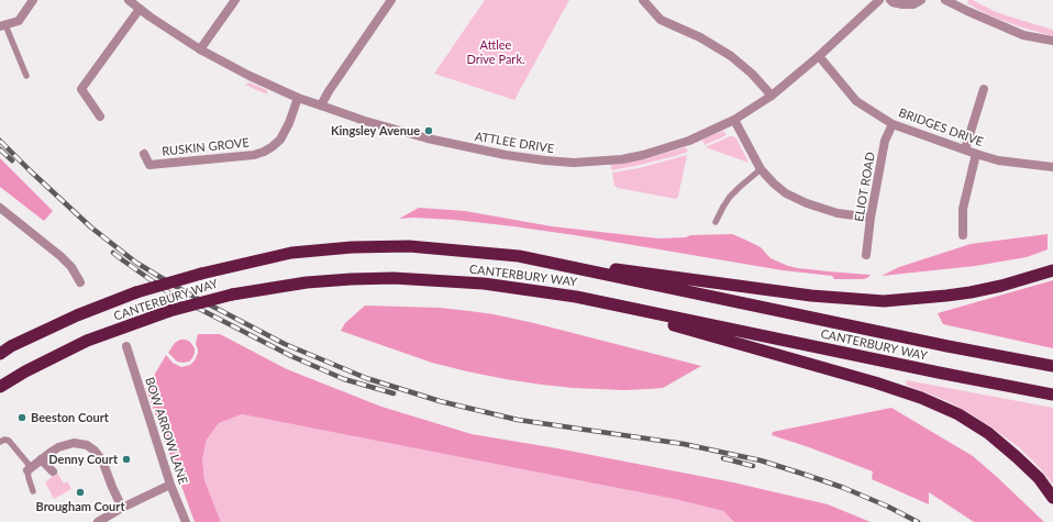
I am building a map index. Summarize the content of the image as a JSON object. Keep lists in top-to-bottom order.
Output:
{
  "streets": {
    "highway": ["CANTERBURY WAY"],
    "street": [
      "BRIDGES DRIVE",
      "ATTLEE DRIVE",
      "RUSKIN GROVE",
      "ELIOT ROAD",
      "BOW ARROW LANE"
    ]
  },
  "crossings": [
    ["BRIDGES DRIVE", "ATTLEE DRIVE"],
    ["BRIDGES DRIVE", "ELIOT ROAD"],
    ["ATTLEE DRIVE", "RUSKIN GROVE"]
  ],
  "parks": ["Attlee Drive Park."],
  "places": [
    "Kingsley Avenue",
    "Beeston Court",
    "Denny Court",
    "Brougham Court"
  ]
}
